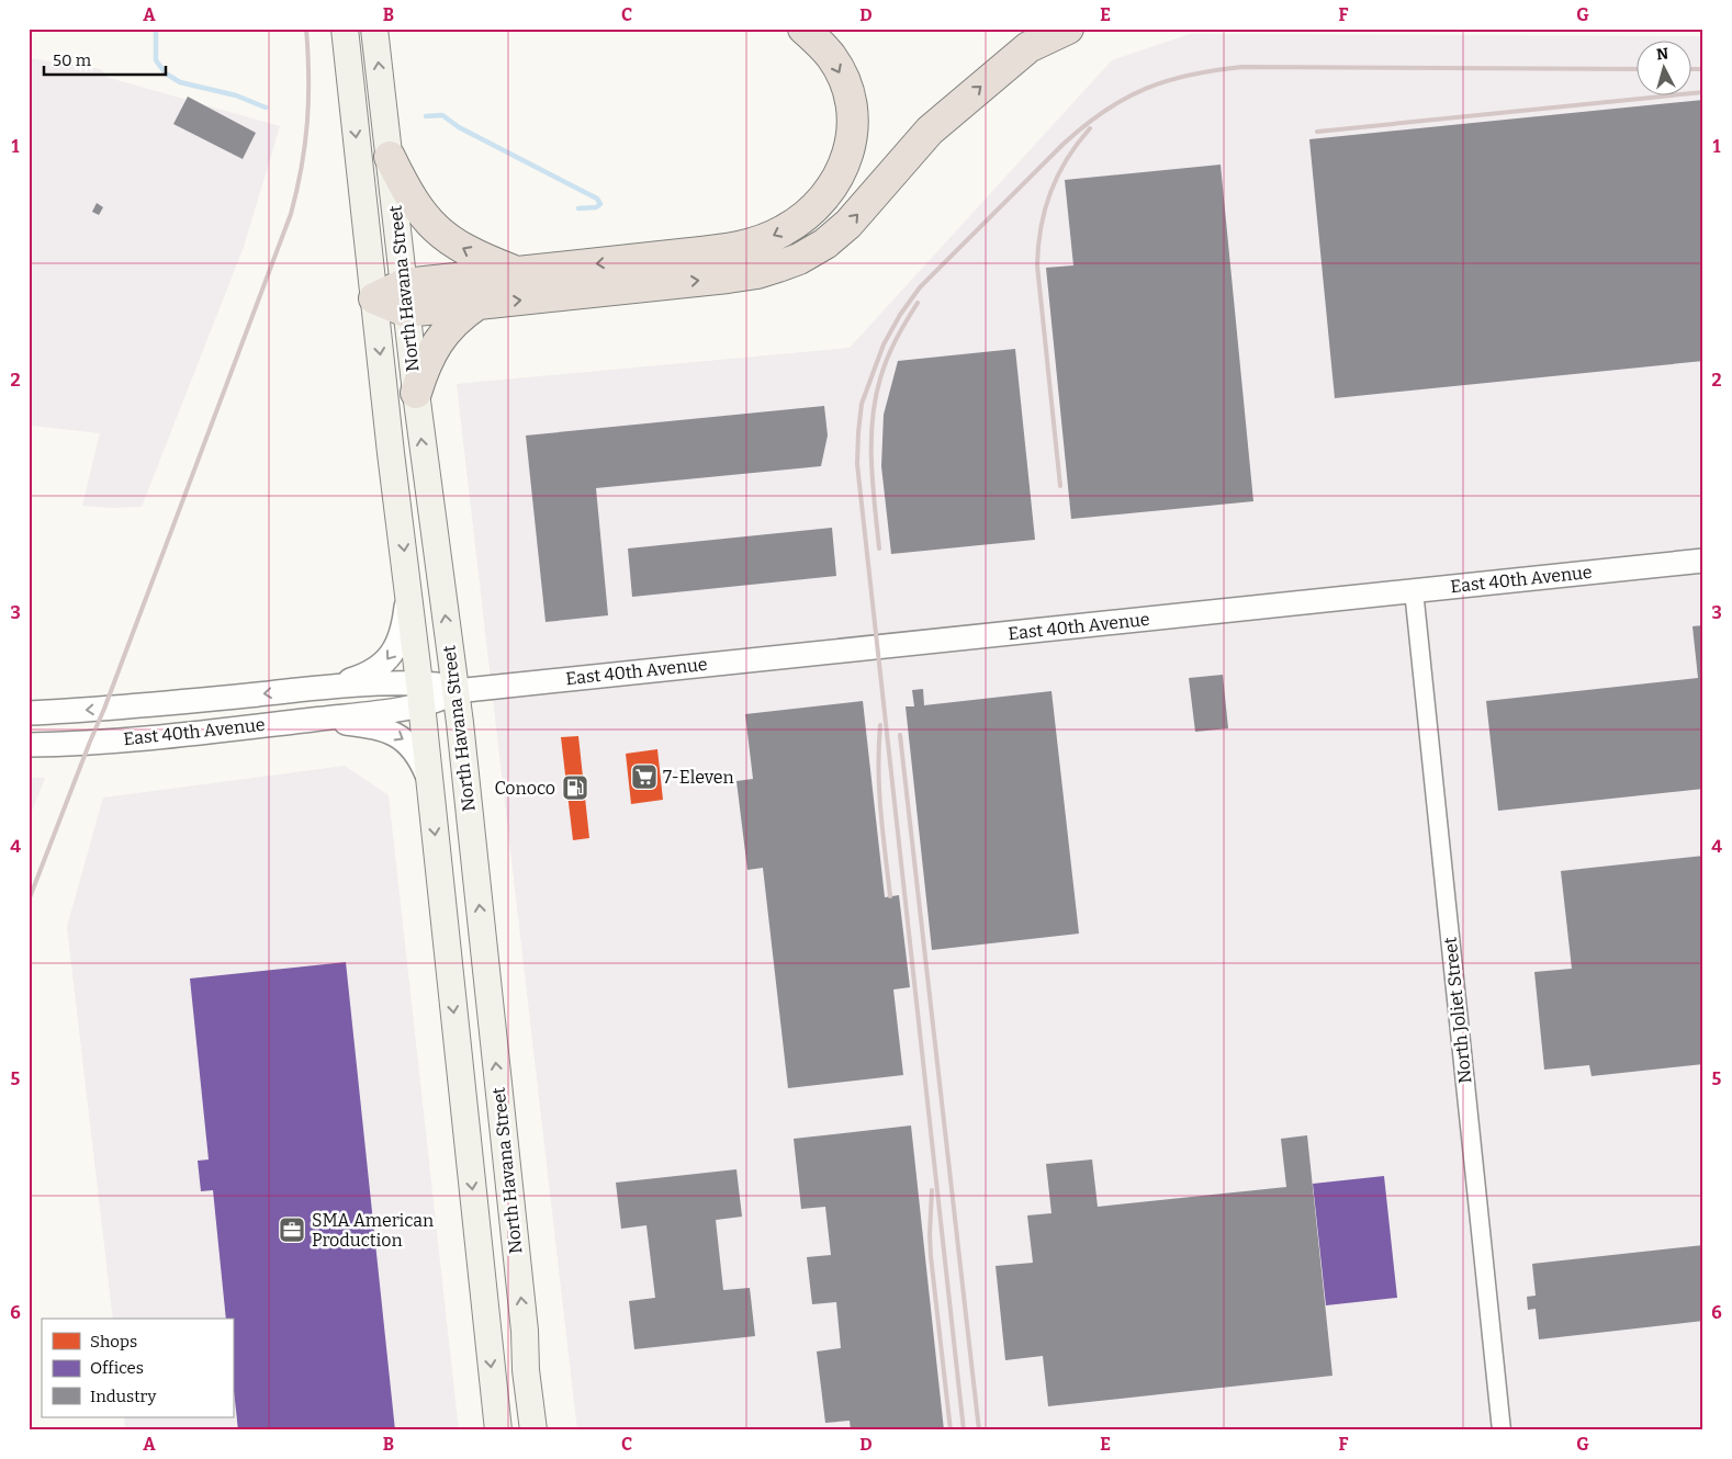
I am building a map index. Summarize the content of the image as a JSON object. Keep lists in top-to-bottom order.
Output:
{
  "streets": {
    "main road": ["North Havana Street"],
    "street": ["East 40th Avenue", "North Joliet Street"]
  },
  "crossings": [
    ["North Havana Street", "East 40th Avenue"],
    ["East 40th Avenue", "North Joliet Street"]
  ],
  "places": {
    "supermarket": ["7-Eleven"],
    "fuel station": ["Conoco"],
    "office": ["SMA American Production"]
  },
  "legend": ["Shops", "Offices", "Industry"],
  "scale_bar": "50 m",
  "north": "top",
  "grid": {
    "columns": [
      "A",
      "B",
      "C",
      "D",
      "E",
      "F",
      "G"
    ],
    "rows": [
      "1",
      "2",
      "3",
      "4",
      "5",
      "6"
    ]
  }
}
